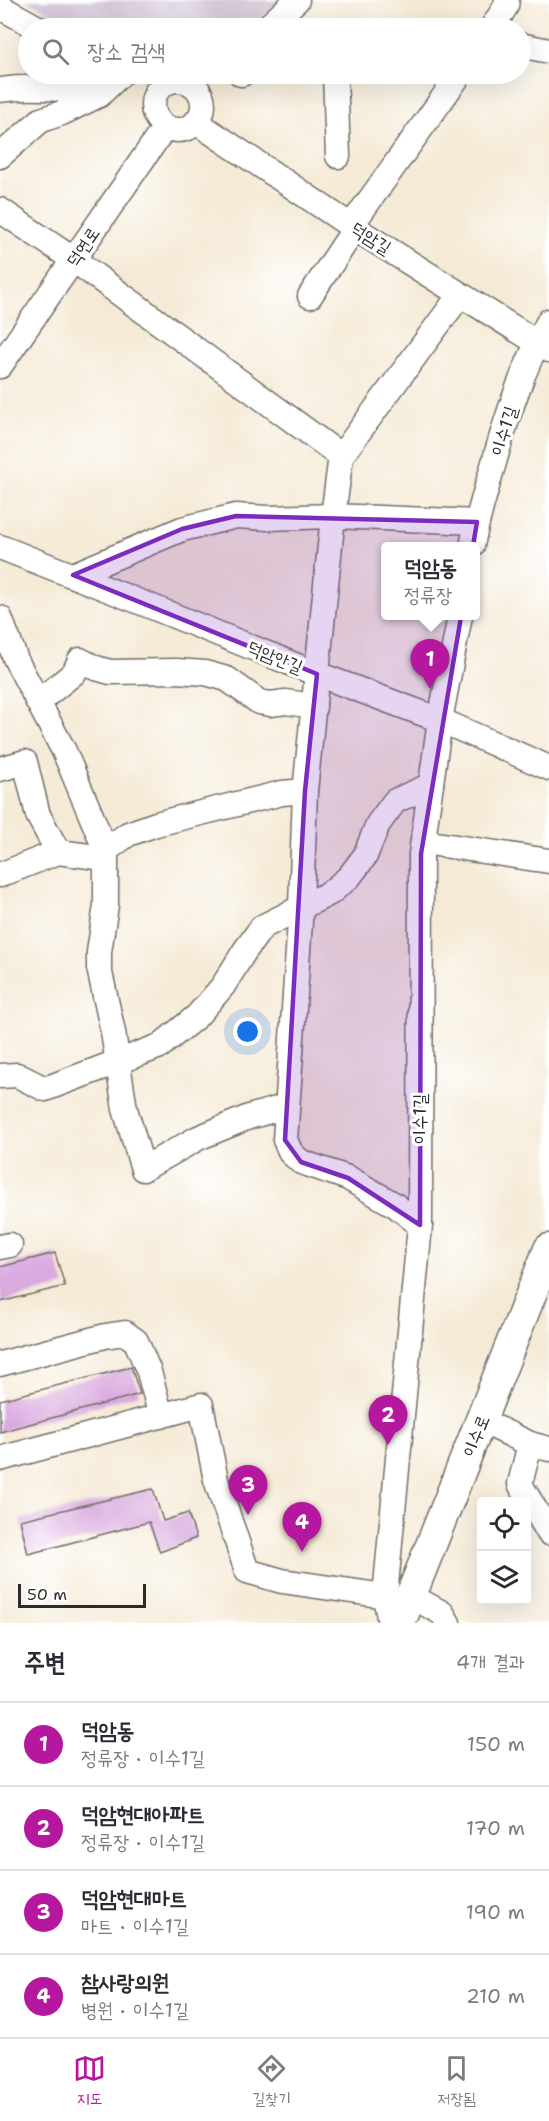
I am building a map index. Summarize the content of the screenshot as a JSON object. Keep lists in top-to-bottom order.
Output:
{
  "streets": {
    "main road": ["이수로"],
    "street": [
      "덕암길",
      "덕연로",
      "이수1길",
      "덕암안길"
    ]
  },
  "crossings": [
    ["덕암길", "이수1길"],
    ["이수1길", "덕암안길"],
    ["이수1길", "이수로"]
  ],
  "scale_bar": "50 m",
  "page": {
    "search": "장소 검색",
    "popup": ["덕암동", "정류장"],
    "pins": [
      "1",
      "2",
      "3",
      "4"
    ],
    "scale": "50 m",
    "heading": ["주변", "4개 결과"],
    "list": [
      {
        "mark": "1",
        "name": "덕암동",
        "note": "정류장 · 이수1길",
        "value": "150 m"
      },
      {
        "mark": "2",
        "name": "덕암현대아파트",
        "note": "정류장 · 이수1길",
        "value": "170 m"
      },
      {
        "mark": "3",
        "name": "덕암현대마트",
        "note": "마트 · 이수1길",
        "value": "190 m"
      },
      {
        "mark": "4",
        "name": "참사랑의원",
        "note": "병원 · 이수1길",
        "value": "210 m"
      }
    ],
    "nav": ["지도", "길찾기", "저장됨"]
  }
}
